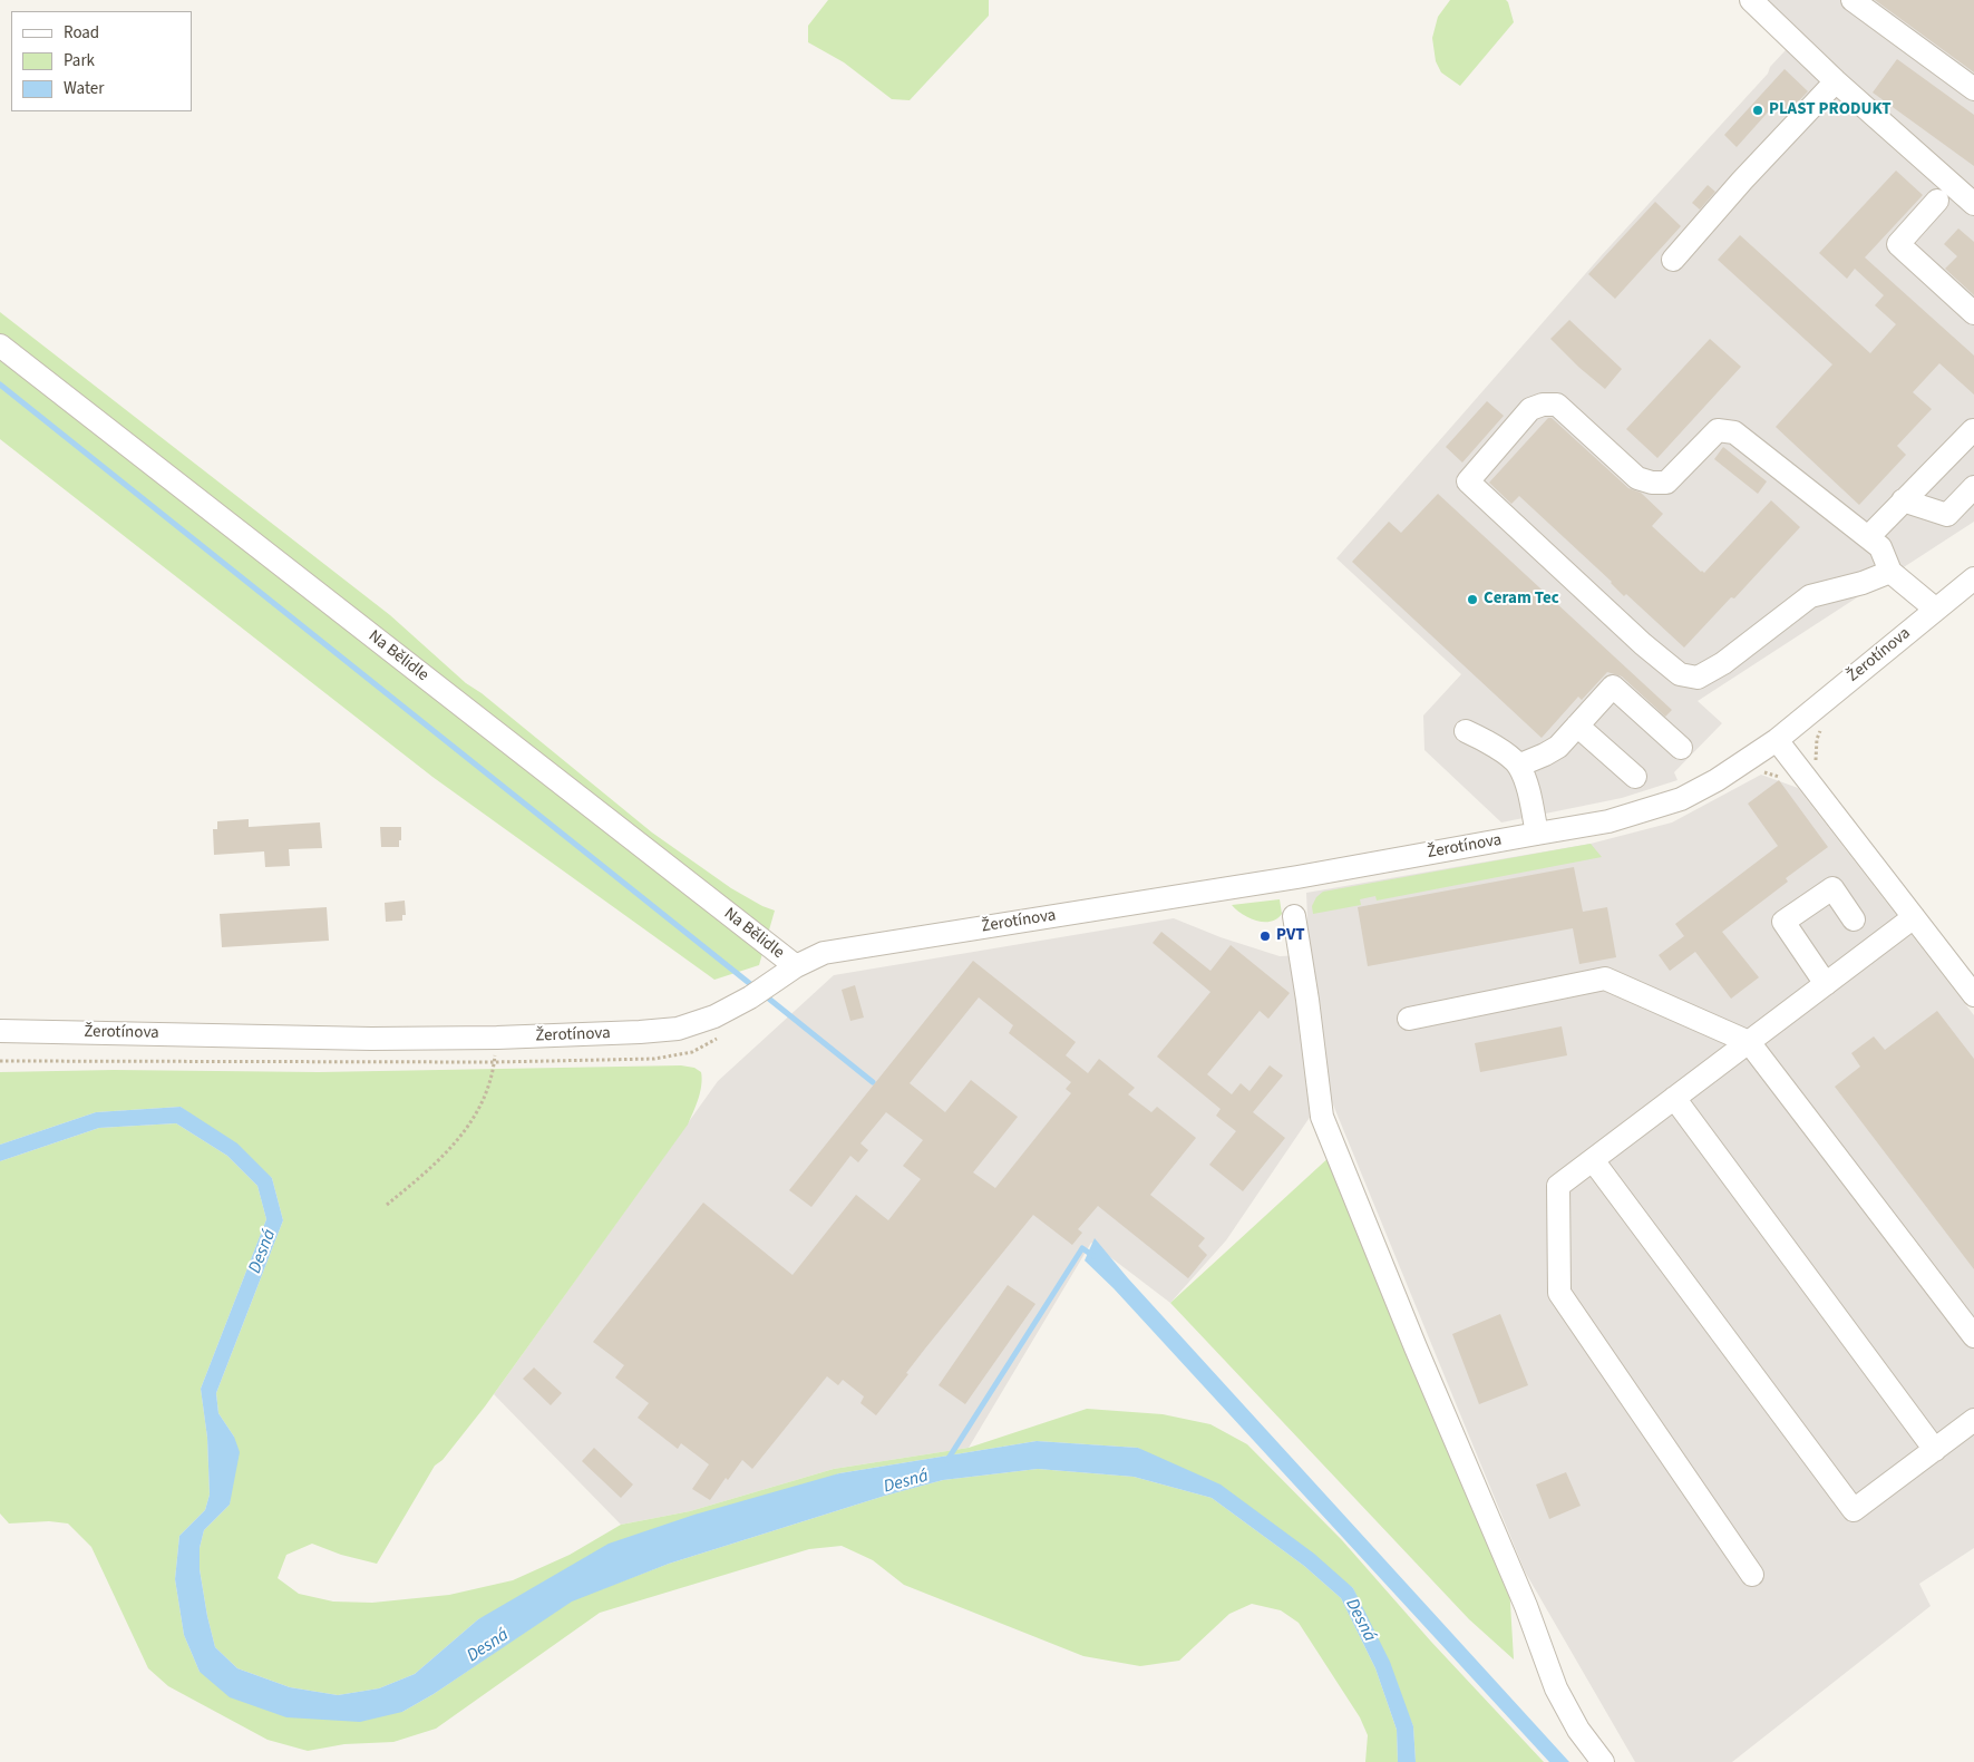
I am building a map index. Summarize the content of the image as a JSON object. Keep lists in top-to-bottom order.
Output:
{
  "streets": {
    "street": ["Žerotínova", "Na Bělidle"]
  },
  "crossings": [
    ["Žerotínova", "Na Bělidle"]
  ],
  "water": ["Desná"],
  "places": ["PLAST PRODUKT", "Ceram Tec", "PVT"],
  "legend": ["Road", "Park", "Water"]
}
